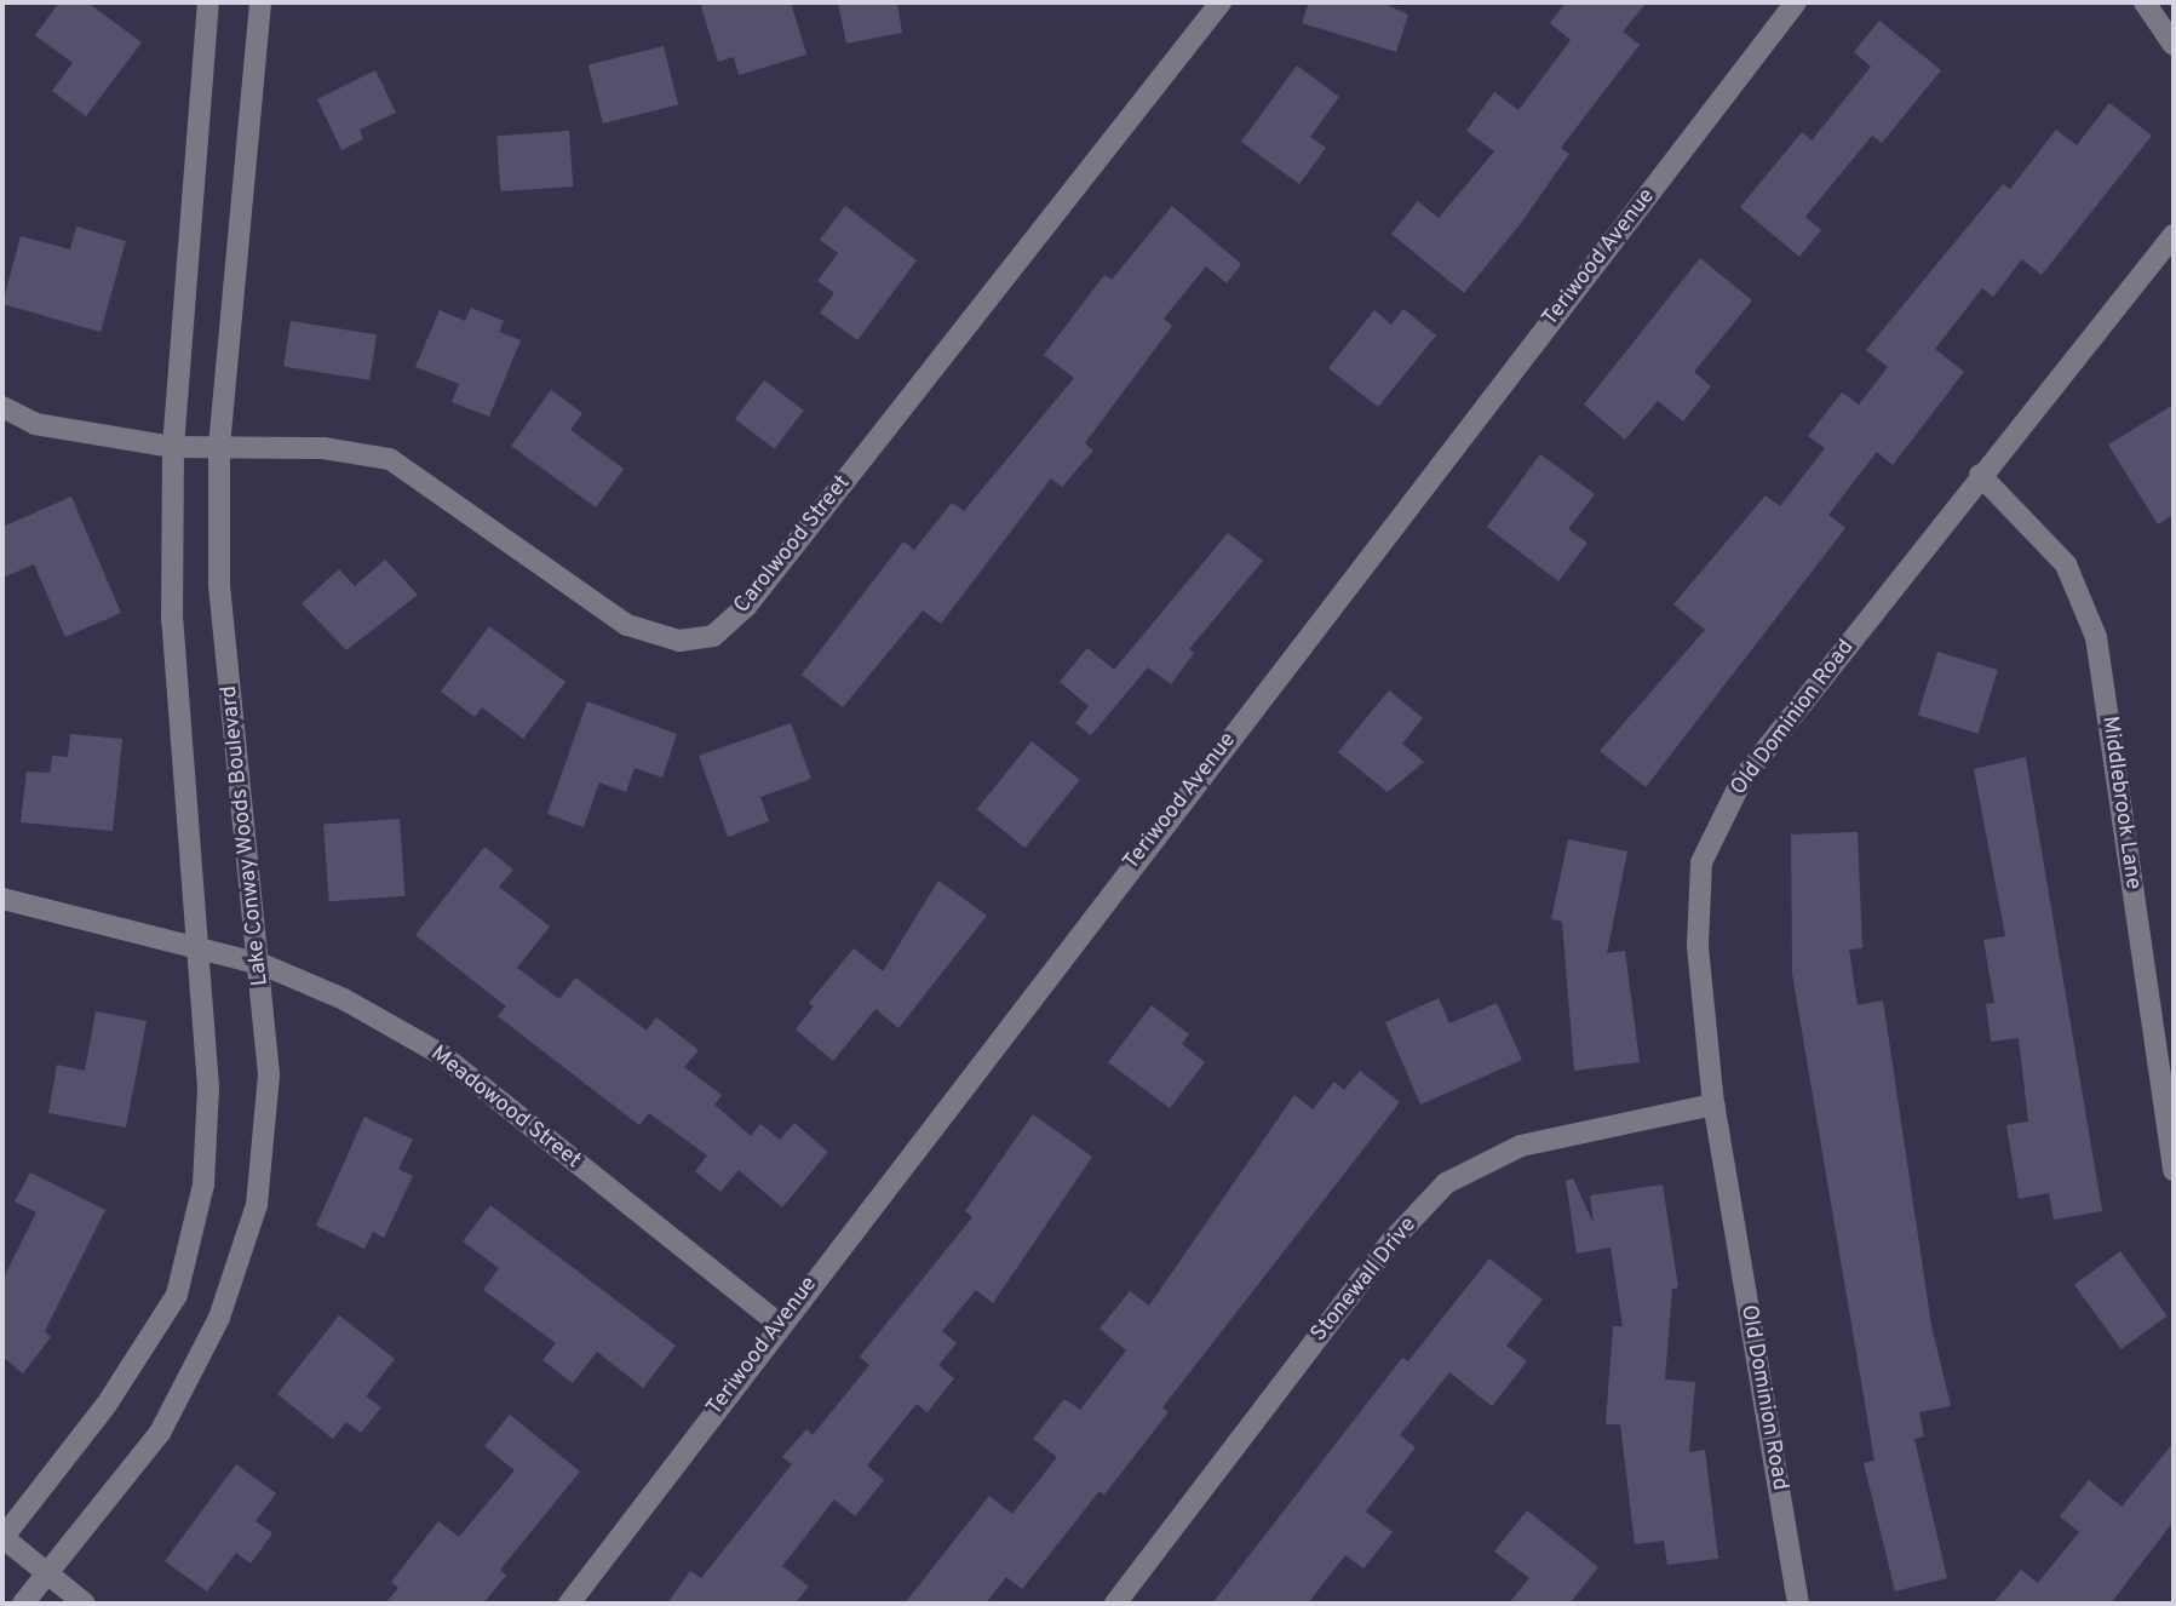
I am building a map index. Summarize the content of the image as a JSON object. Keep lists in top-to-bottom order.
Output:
{
  "streets": {
    "street": [
      "Teriwood Avenue",
      "Carolwood Street",
      "Old Dominion Road",
      "Middlebrook Lane",
      "Lake Conway Woods Boulevard",
      "Meadowood Street",
      "Stonewall Drive"
    ]
  },
  "crossings": [
    ["Teriwood Avenue", "Meadowood Street"],
    ["Carolwood Street", "Lake Conway Woods Boulevard"],
    ["Old Dominion Road", "Middlebrook Lane"],
    ["Old Dominion Road", "Stonewall Drive"],
    ["Lake Conway Woods Boulevard", "Meadowood Street"]
  ]
}
